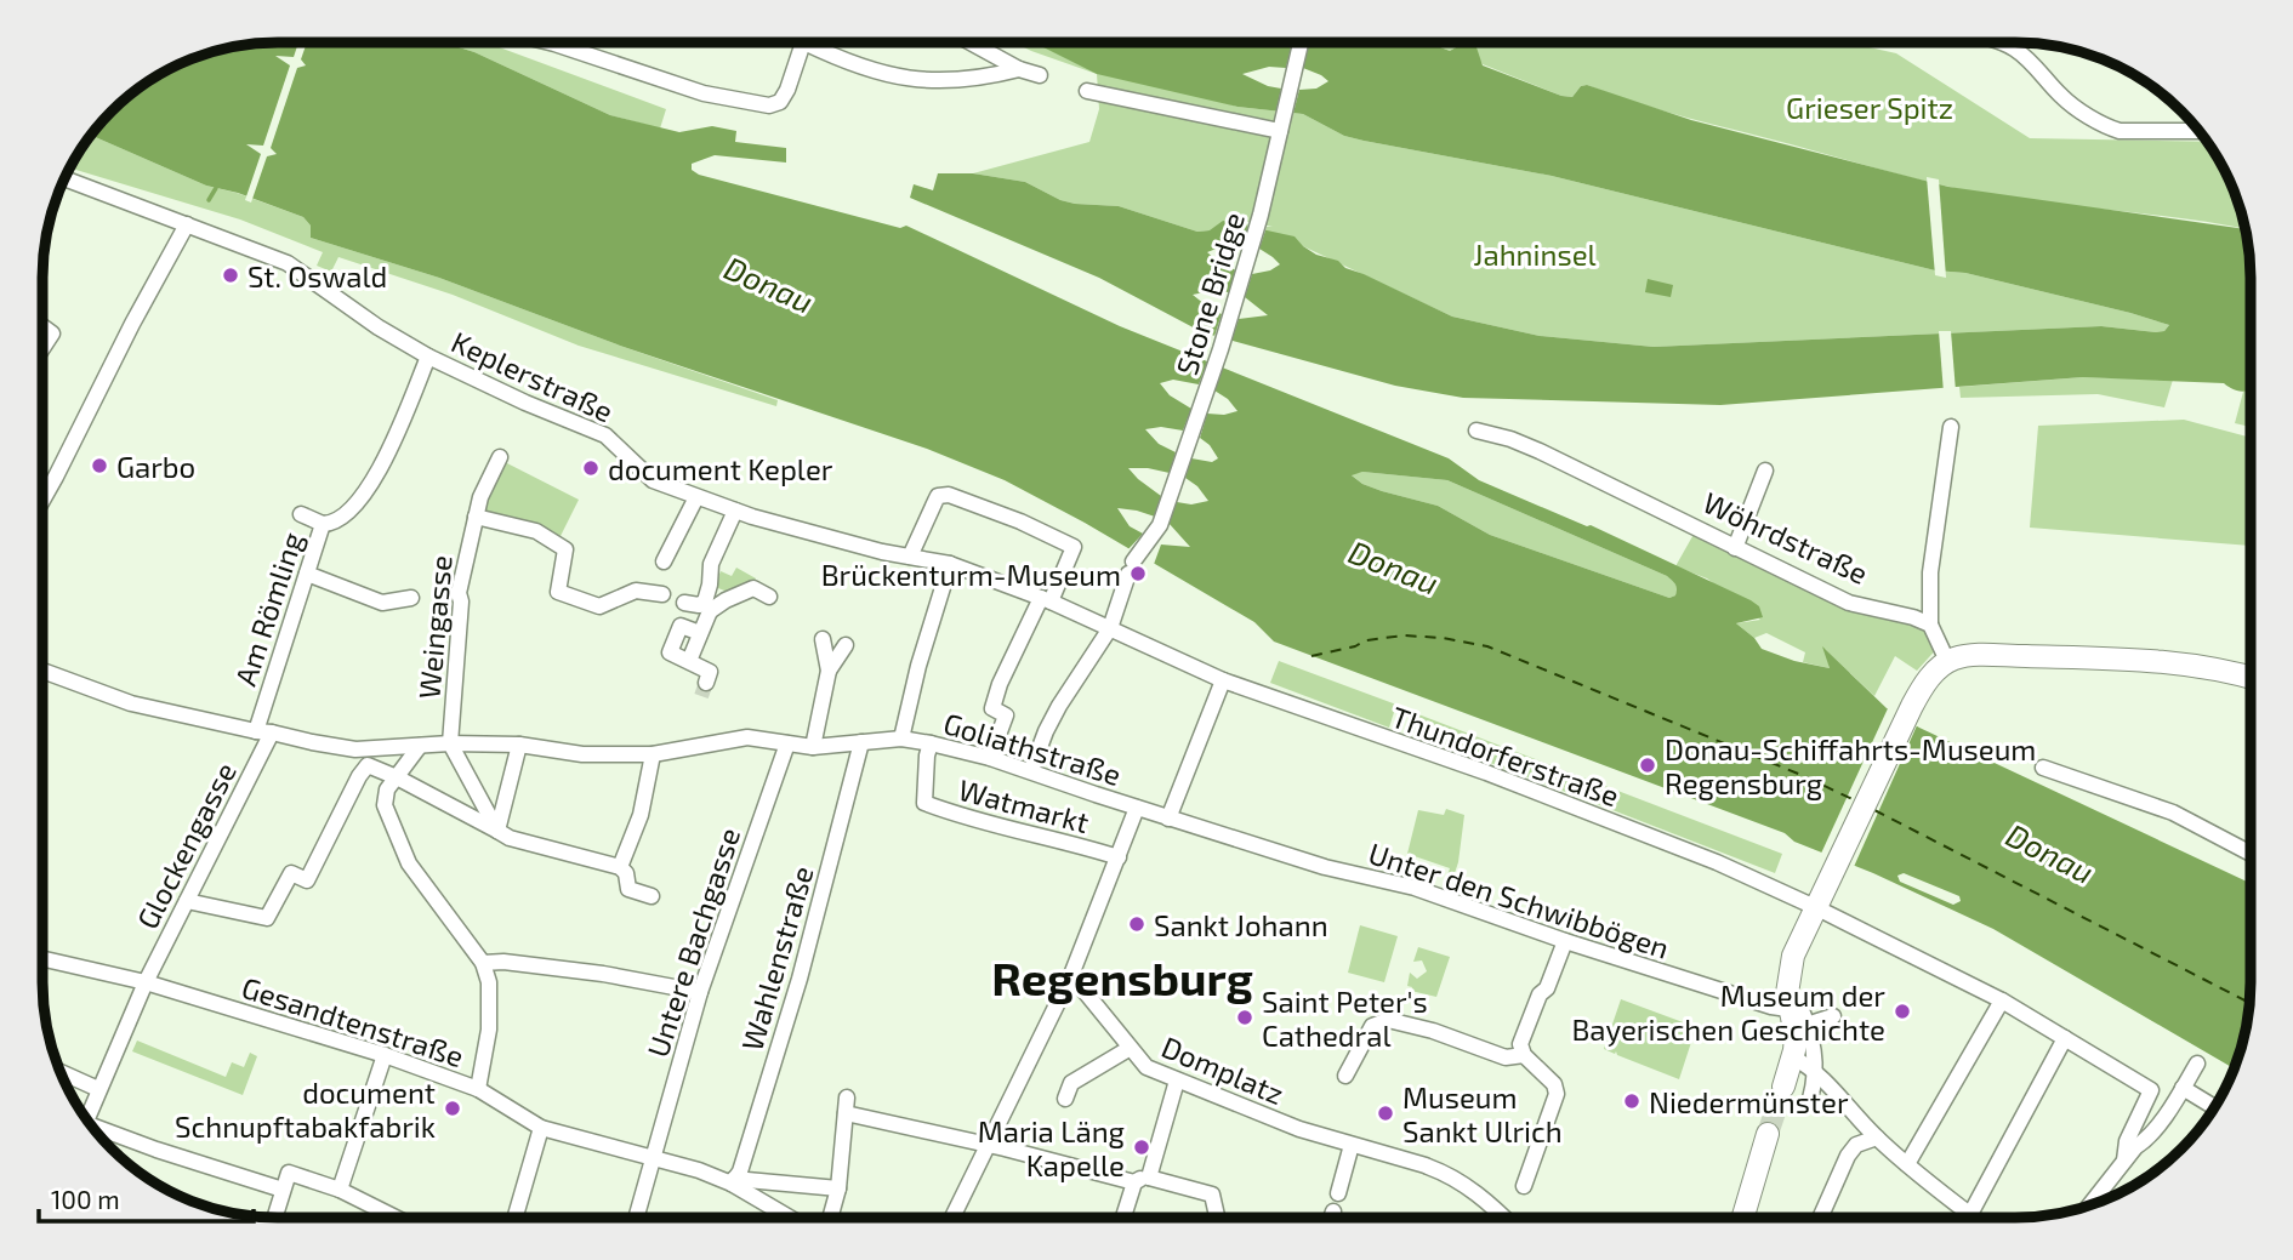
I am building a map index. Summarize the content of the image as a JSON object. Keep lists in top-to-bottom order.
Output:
{
  "streets": {
    "street": [
      "Stone Bridge",
      "Keplerstraße",
      "Wöhrdstraße",
      "Am Römling",
      "Weingasse",
      "Goliathstraße",
      "Thundorferstraße",
      "Watmarkt",
      "Glockengasse",
      "Unter den Schwibbögen",
      "Untere Bachgasse",
      "Wahlenstraße",
      "Gesandtenstraße",
      "Domplatz"
    ]
  },
  "crossings": [
    ["Stone Bridge", "Goliathstraße"],
    ["Stone Bridge", "Thundorferstraße"],
    ["Keplerstraße", "Thundorferstraße"],
    ["Am Römling", "Goliathstraße"],
    ["Weingasse", "Goliathstraße"],
    ["Goliathstraße", "Watmarkt"],
    ["Goliathstraße", "Glockengasse"],
    ["Goliathstraße", "Unter den Schwibbögen"],
    ["Goliathstraße", "Untere Bachgasse"],
    ["Goliathstraße", "Wahlenstraße"],
    ["Glockengasse", "Gesandtenstraße"],
    ["Untere Bachgasse", "Gesandtenstraße"],
    ["Wahlenstraße", "Gesandtenstraße"]
  ],
  "districts": ["Regensburg"],
  "water": ["Donau"],
  "parks": ["Grieser Spitz", "Jahninsel"],
  "places": [
    "St. Oswald",
    "Garbo",
    "document Kepler",
    "Brückenturm-Museum",
    "Donau-Schiffahrts-Museum Regensburg",
    "Sankt Johann",
    "Museum der Bayerischen Geschichte",
    "Saint Peter's Cathedral",
    "Niedermünster",
    "document Schnupftabakfabrik",
    "Museum Sankt Ulrich",
    "Maria Läng Kapelle"
  ],
  "scale_bar": "100 m"
}
